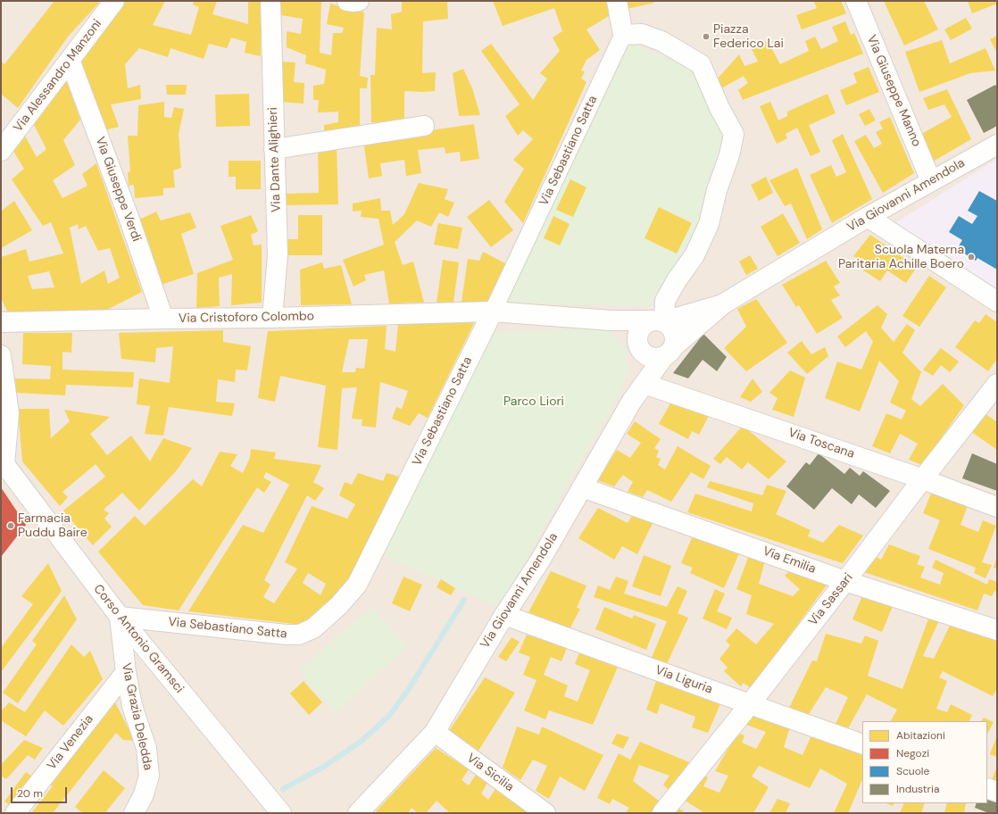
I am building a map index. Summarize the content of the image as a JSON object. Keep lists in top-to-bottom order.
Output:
{
  "streets": {
    "street": [
      "Via Alessandro Manzoni",
      "Via Giuseppe Manno",
      "Via Sebastiano Satta",
      "Via Dante Alighieri",
      "Via Giuseppe Verdi",
      "Via Giovanni Amendola",
      "Via Cristoforo Colombo",
      "Via Toscana",
      "Via Emilia",
      "Via Sassari",
      "Corso Antonio Gramsci",
      "Via Liguria",
      "Via Grazia Deledda",
      "Via Venezia",
      "Via Sicilia"
    ]
  },
  "crossings": [
    ["Via Alessandro Manzoni", "Via Giuseppe Verdi"],
    ["Via Giuseppe Manno", "Via Giovanni Amendola"],
    ["Via Sebastiano Satta", "Via Cristoforo Colombo"],
    ["Via Sebastiano Satta", "Corso Antonio Gramsci"],
    ["Via Sebastiano Satta", "Via Grazia Deledda"],
    ["Via Dante Alighieri", "Via Cristoforo Colombo"],
    ["Via Giuseppe Verdi", "Via Cristoforo Colombo"],
    ["Via Giovanni Amendola", "Via Cristoforo Colombo"],
    ["Via Giovanni Amendola", "Via Toscana"],
    ["Via Giovanni Amendola", "Via Emilia"],
    ["Via Giovanni Amendola", "Via Liguria"],
    ["Via Giovanni Amendola", "Via Sicilia"],
    ["Via Toscana", "Via Sassari"],
    ["Via Emilia", "Via Sassari"],
    ["Via Sassari", "Via Liguria"],
    ["Corso Antonio Gramsci", "Via Grazia Deledda"],
    ["Via Grazia Deledda", "Via Venezia"]
  ],
  "parks": ["Parco Liori"],
  "places": ["Piazza Federico Lai", "Scuola Materna Paritaria Achille Boero", "Farmacia Puddu Baire"],
  "legend": [
    "Abitazioni",
    "Negozi",
    "Scuole",
    "Industria"
  ],
  "scale_bar": "20 m"
}
